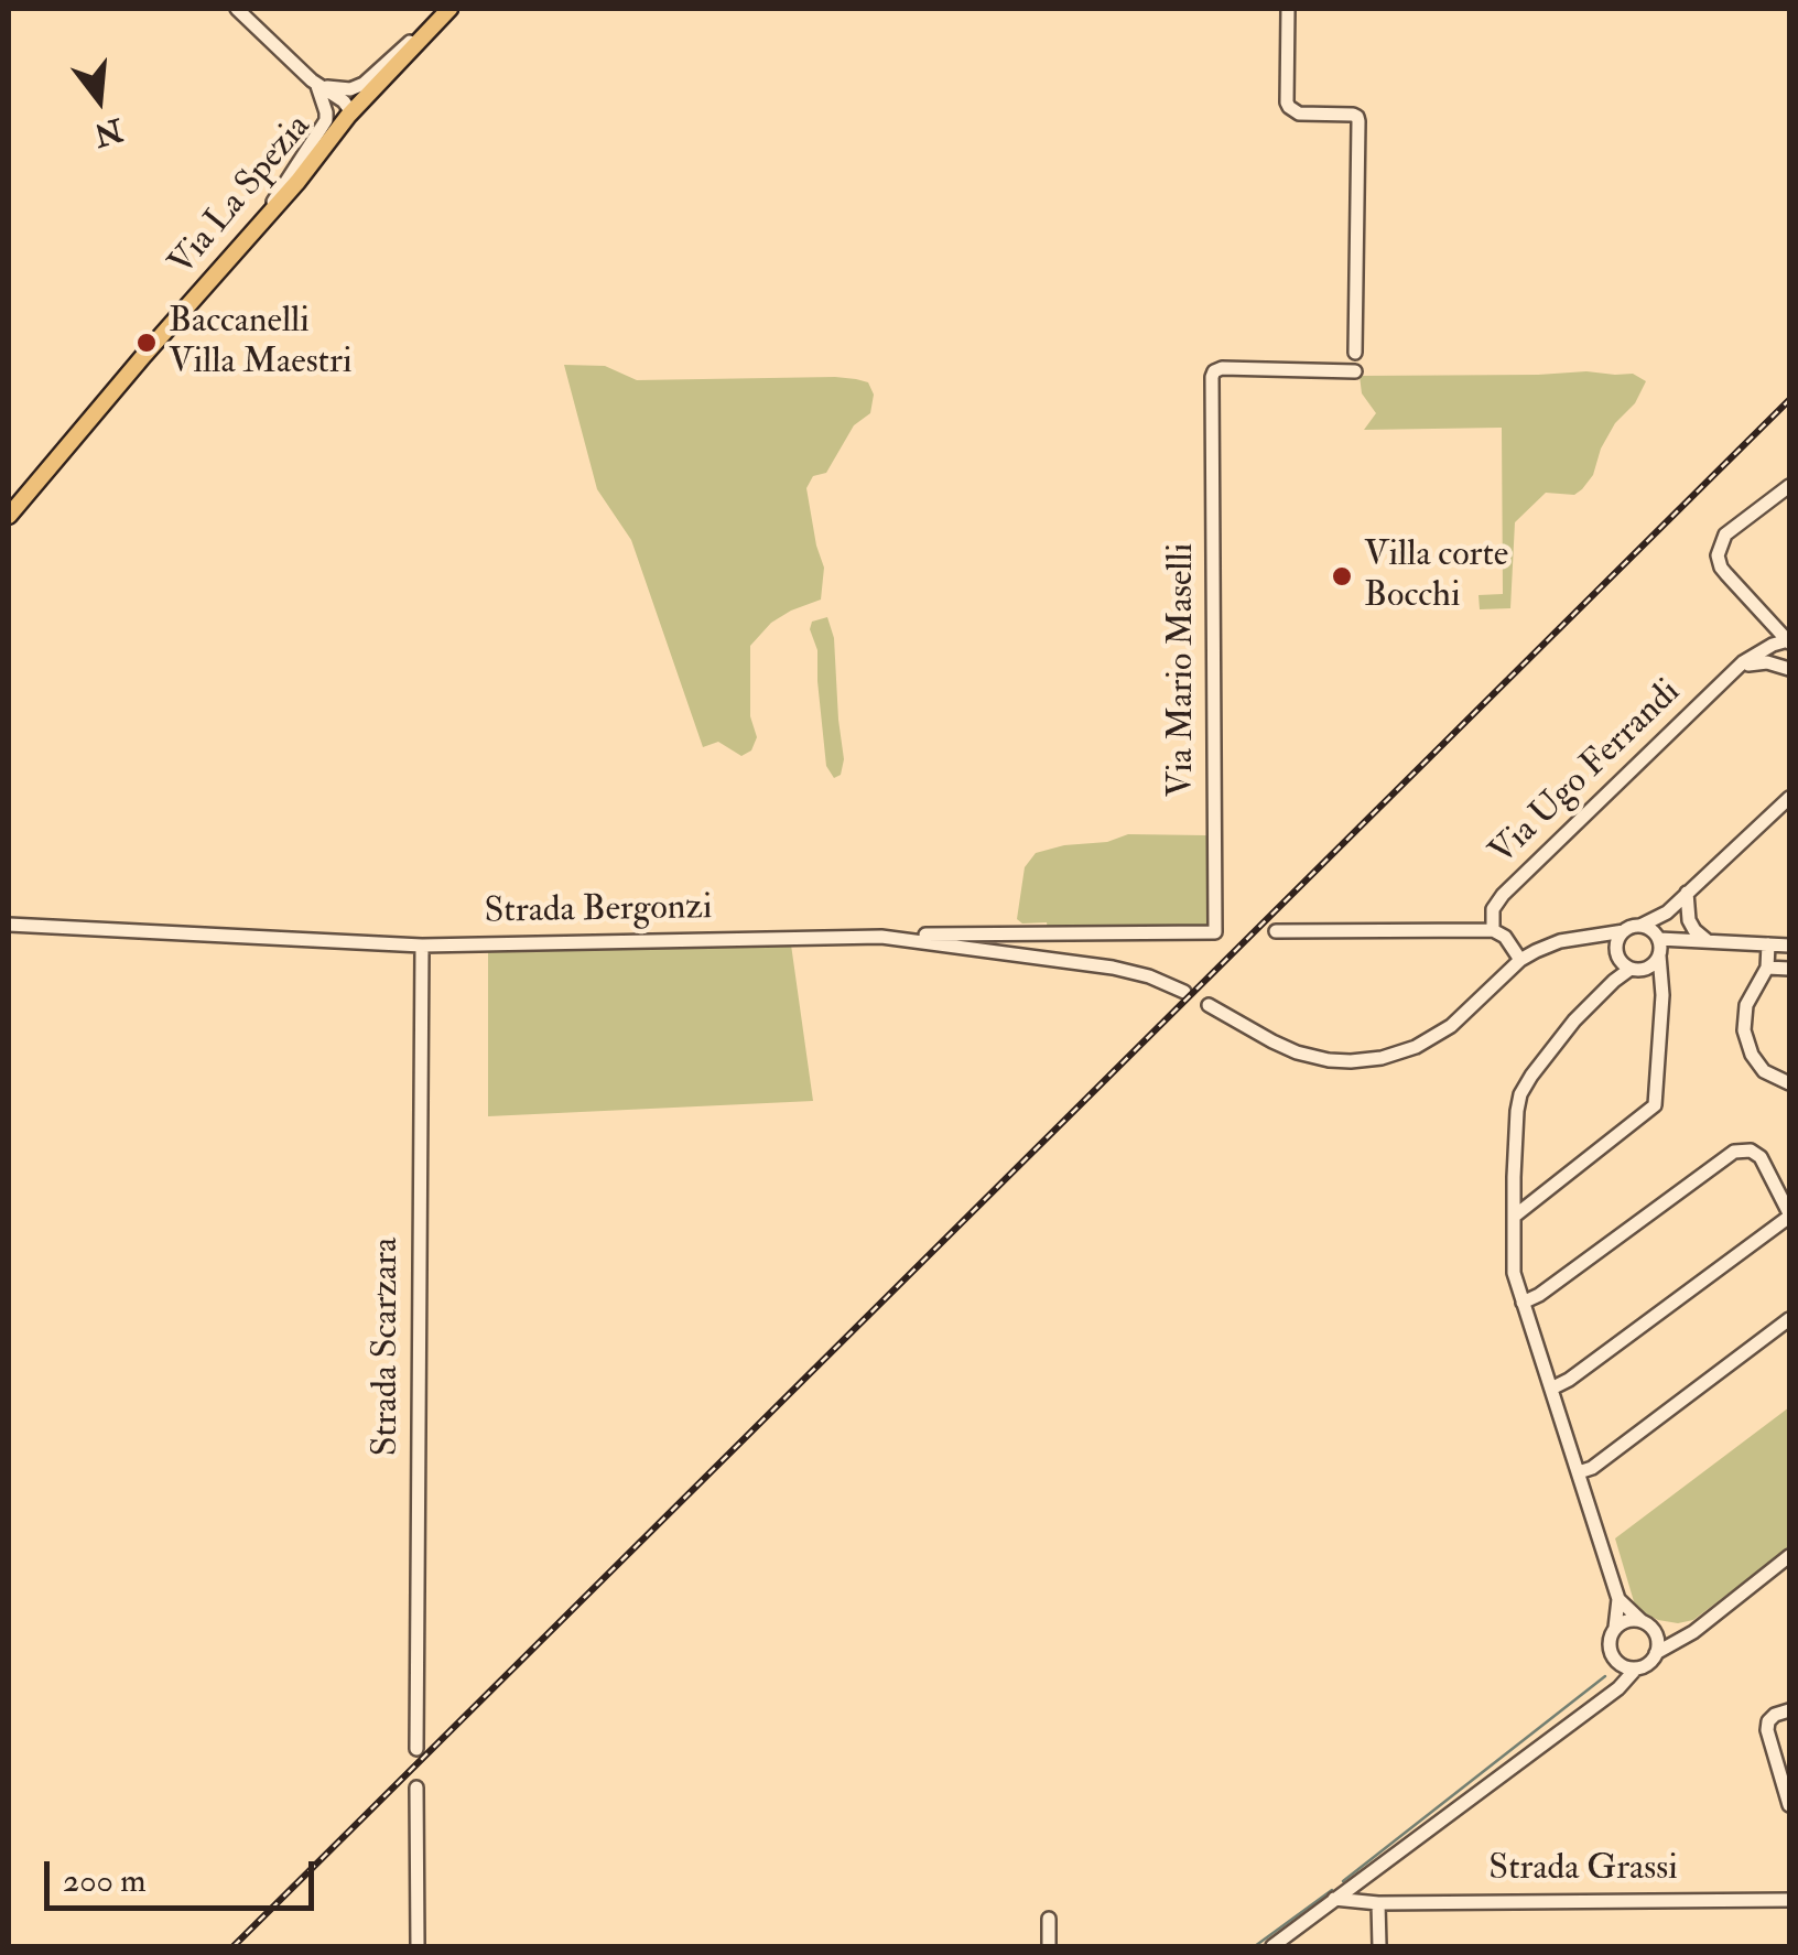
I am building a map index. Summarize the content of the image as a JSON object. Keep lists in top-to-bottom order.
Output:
{
  "streets": {
    "main road": ["Via La Spezia"],
    "street": [
      "Via Mario Maselli",
      "Via Ugo Ferrandi",
      "Strada Bergonzi",
      "Strada Scarzara",
      "Strada Grassi"
    ]
  },
  "crossings": [
    ["Via Mario Maselli", "Strada Bergonzi"],
    ["Strada Bergonzi", "Strada Scarzara"]
  ],
  "places": ["Baccanelli Villa Maestri", "Villa corte Bocchi"],
  "scale_bar": "200 m",
  "north": "bottom"
}
